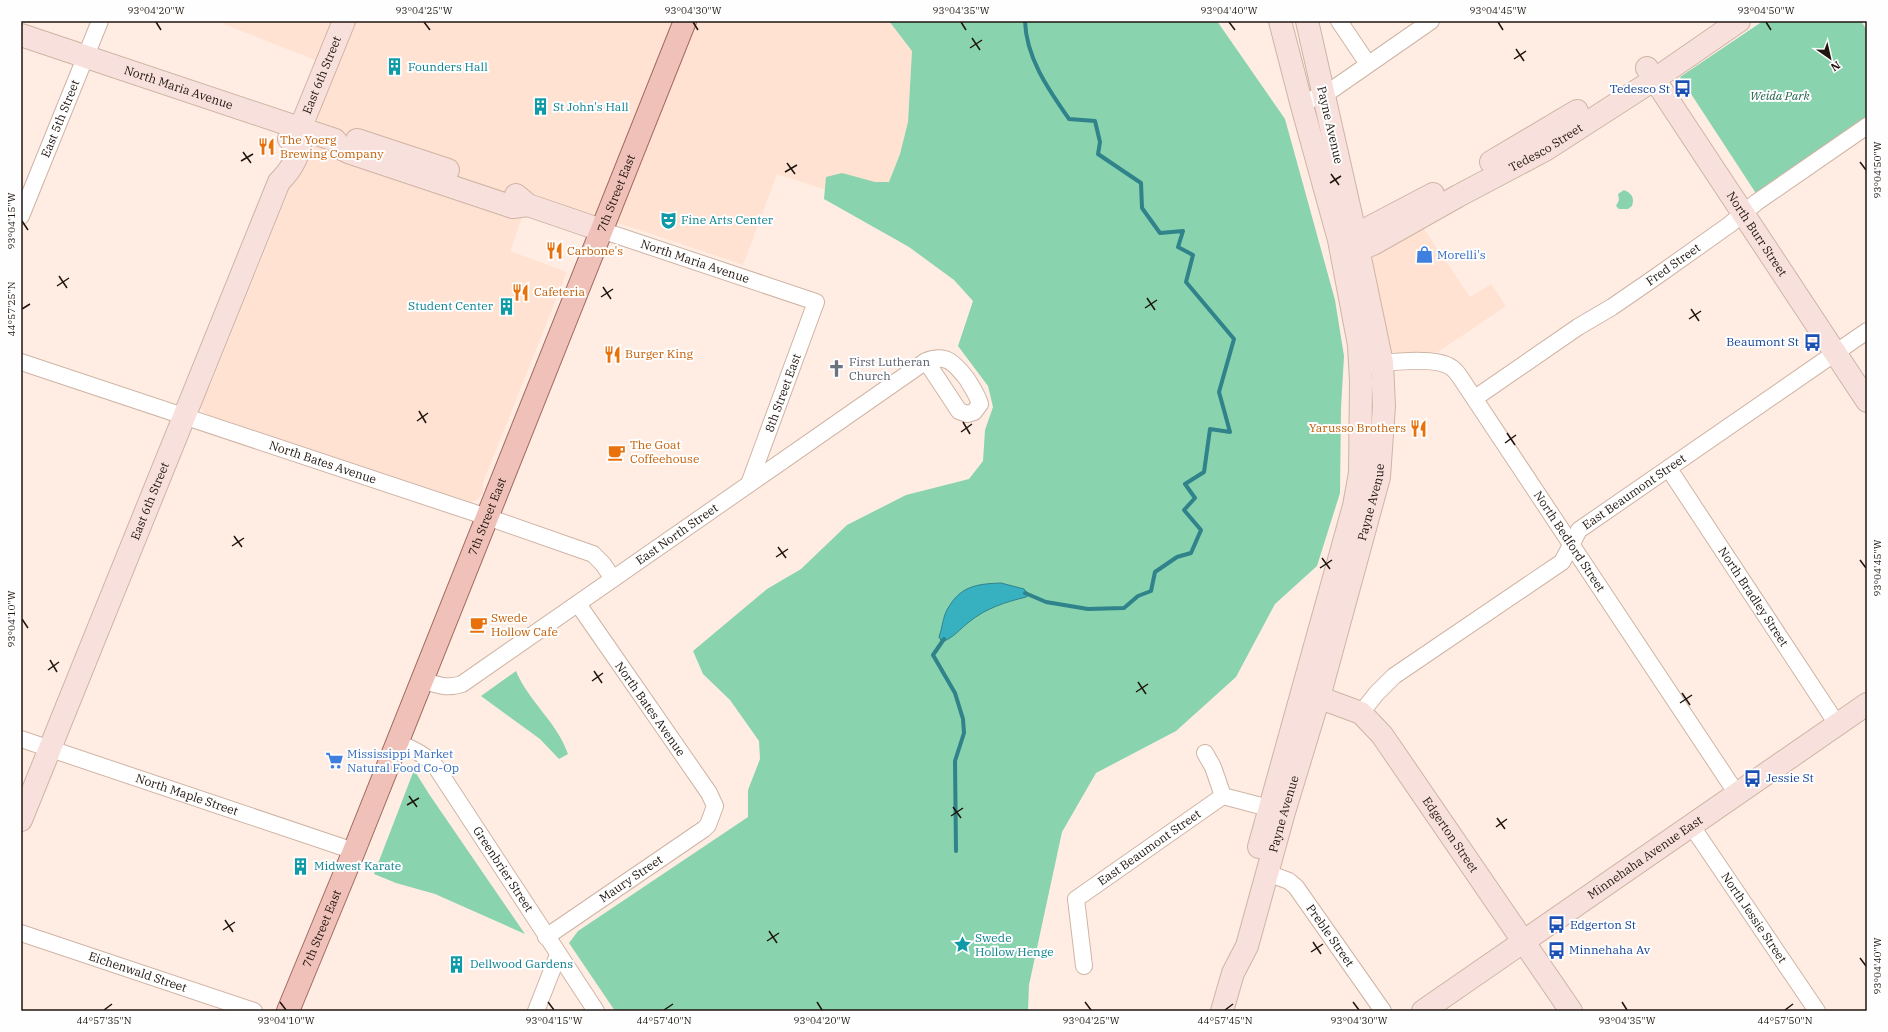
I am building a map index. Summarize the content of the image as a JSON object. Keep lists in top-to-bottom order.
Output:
{
  "streets": {
    "main road": ["7th Street East"],
    "street": [
      "East 6th Street",
      "North Maria Avenue",
      "East 5th Street",
      "Payne Avenue",
      "Tedesco Street",
      "North Burr Street",
      "Fred Street",
      "8th Street East",
      "North Bates Avenue",
      "East Beaumont Street",
      "East North Street",
      "North Bedford Street",
      "North Bradley Street",
      "North Maple Street",
      "Edgerton Street",
      "Minnehaha Avenue East",
      "Greenbrier Street",
      "Maury Street",
      "North Jessie Street",
      "Preble Street",
      "Eichenwald Street"
    ]
  },
  "crossings": [
    ["East 6th Street", "North Maria Avenue"],
    ["East 6th Street", "North Bates Avenue"],
    ["East 6th Street", "North Maple Street"],
    ["North Maria Avenue", "East 5th Street"],
    ["North Maria Avenue", "7th Street East"],
    ["North Maria Avenue", "8th Street East"],
    ["Payne Avenue", "Tedesco Street"],
    ["Payne Avenue", "North Bedford Street"],
    ["Payne Avenue", "Edgerton Street"],
    ["Payne Avenue", "Preble Street"],
    ["Tedesco Street", "North Burr Street"],
    ["7th Street East", "North Bates Avenue"],
    ["7th Street East", "East North Street"],
    ["7th Street East", "North Maple Street"],
    ["7th Street East", "Greenbrier Street"],
    ["North Burr Street", "Fred Street"],
    ["North Burr Street", "East Beaumont Street"],
    ["Fred Street", "North Bedford Street"],
    ["8th Street East", "East North Street"],
    ["North Bates Avenue", "East North Street"],
    ["North Bates Avenue", "Maury Street"],
    ["East Beaumont Street", "North Bedford Street"],
    ["East Beaumont Street", "North Bradley Street"],
    ["East Beaumont Street", "Edgerton Street"],
    ["North Bedford Street", "Minnehaha Avenue East"],
    ["North Bradley Street", "Minnehaha Avenue East"],
    ["Edgerton Street", "Minnehaha Avenue East"],
    ["Minnehaha Avenue East", "North Jessie Street"],
    ["Greenbrier Street", "Maury Street"]
  ],
  "parks": ["Weida Park"],
  "places": {
    "building": [
      "Founders Hall",
      "St John's Hall",
      "Student Center",
      "Midwest Karate",
      "Dellwood Gardens"
    ],
    "bus stop": [
      "Tedesco St",
      "Beaumont St",
      "Jessie St",
      "Edgerton St",
      "Minnehaha Av"
    ],
    "restaurant": [
      "The Yoerg Brewing Company",
      "Carbone's",
      "Cafeteria",
      "Burger King",
      "Yarusso Brothers"
    ],
    "theatre": ["Fine Arts Center"],
    "shop": ["Morelli's"],
    "church": ["First Lutheran Church"],
    "cafe": ["The Goat Coffeehouse", "Swede Hollow Cafe"],
    "supermarket": ["Mississippi Market Natural Food Co-Op"],
    "place": ["Swede Hollow Henge"]
  },
  "north": "bottom right",
  "coordinates": [
    "93°04'20\"W",
    "93°04'25\"W",
    "93°04'30\"W",
    "93°04'35\"W",
    "93°04'40\"W",
    "93°04'45\"W",
    "93°04'50\"W",
    "93°04'15\"W",
    "44°57'25\"N",
    "93°04'10\"W",
    "44°57'35\"N",
    "44°57'40\"N",
    "44°57'45\"N",
    "44°57'50\"N"
  ]
}
